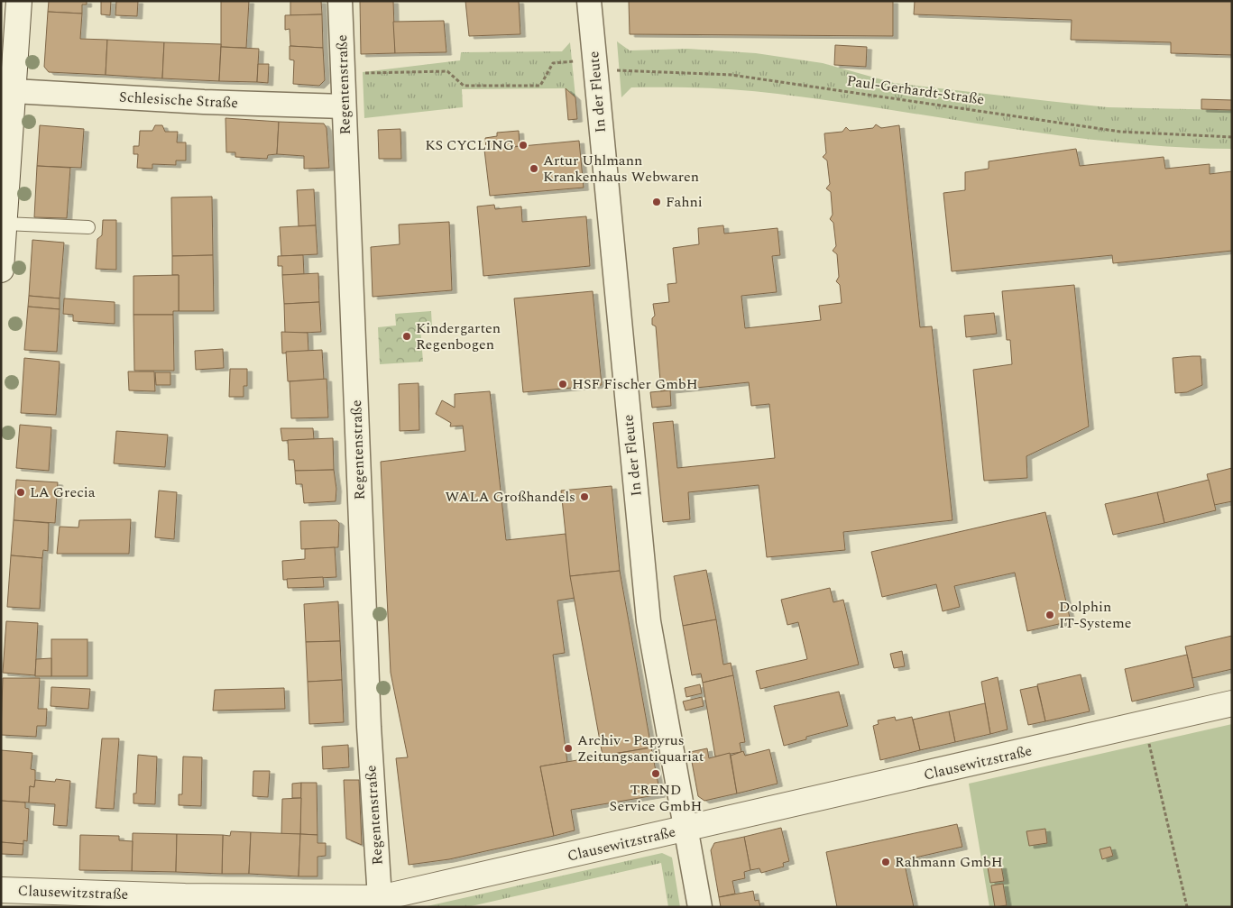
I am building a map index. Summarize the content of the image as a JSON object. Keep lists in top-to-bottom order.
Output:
{
  "streets": {
    "street": [
      "Regentenstraße",
      "In der Fleute",
      "Schlesische Straße",
      "Clausewitzstraße"
    ],
    "path": ["Paul-Gerhardt-Straße"]
  },
  "crossings": [
    ["Regentenstraße", "Paul-Gerhardt-Straße"],
    ["Regentenstraße", "Schlesische Straße"],
    ["Regentenstraße", "Clausewitzstraße"],
    ["Paul-Gerhardt-Straße", "In der Fleute"],
    ["In der Fleute", "Clausewitzstraße"]
  ],
  "places": [
    "KS CYCLING",
    "Artur Uhlmann Krankenhaus Webwaren",
    "Fahni",
    "Kindergarten Regenbogen",
    "HSF Fischer GmbH",
    "LA Grecia",
    "WALA Großhandels",
    "Dolphin IT-Systeme",
    "Archiv - Papyrus Zeitungsantiquariat",
    "TREND Service GmbH",
    "Rahmann GmbH"
  ]
}
